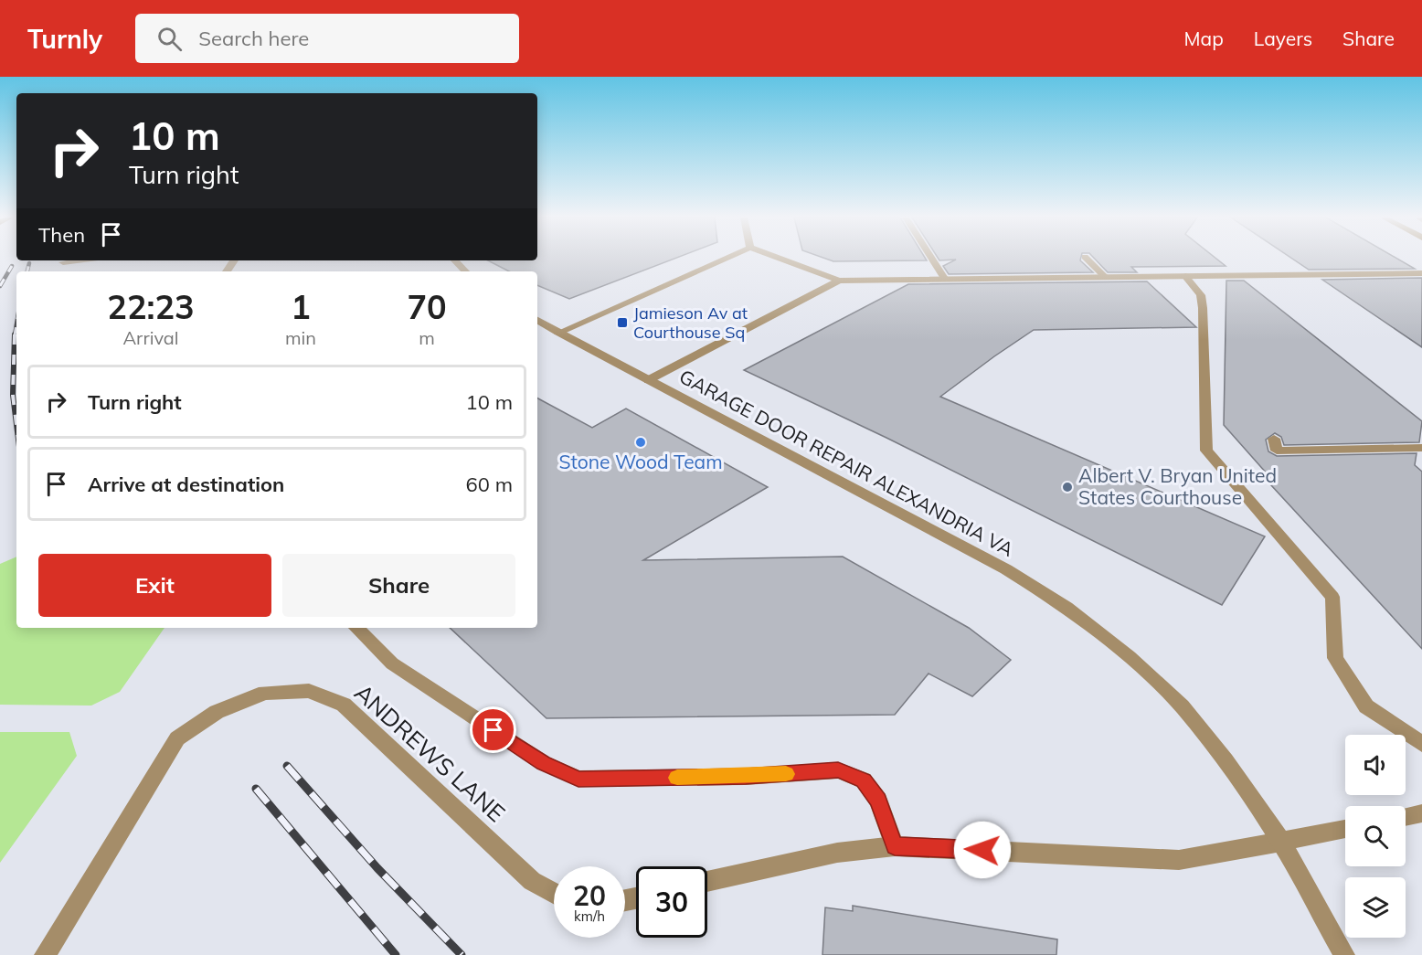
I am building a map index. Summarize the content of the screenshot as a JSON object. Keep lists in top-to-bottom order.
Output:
{
  "streets": {
    "street": ["GARAGE DOOR REPAIR ALEXANDRIA VA", "ANDREWS LANE"]
  },
  "places": {
    "transit": ["Jamieson Av at Courthouse Sq"],
    "other": ["Stone Wood Team", "Albert V. Bryan United States Courthouse"]
  },
  "page": {
    "header": "Turnly",
    "search": "Search here",
    "nav": ["Map", "Layers", "Share"],
    "turn": ["10 m", "Turn right"],
    "then": "Then",
    "eta": [
      "22:23",
      "Arrival",
      "1",
      "min",
      "70",
      "m"
    ],
    "list": [
      {
        "name": "Turn right",
        "value": "10 m"
      },
      {
        "name": "Arrive at destination",
        "value": "60 m"
      }
    ],
    "buttons": ["Exit", "Share"],
    "speed": "20 km/h",
    "limit": "30"
  }
}
